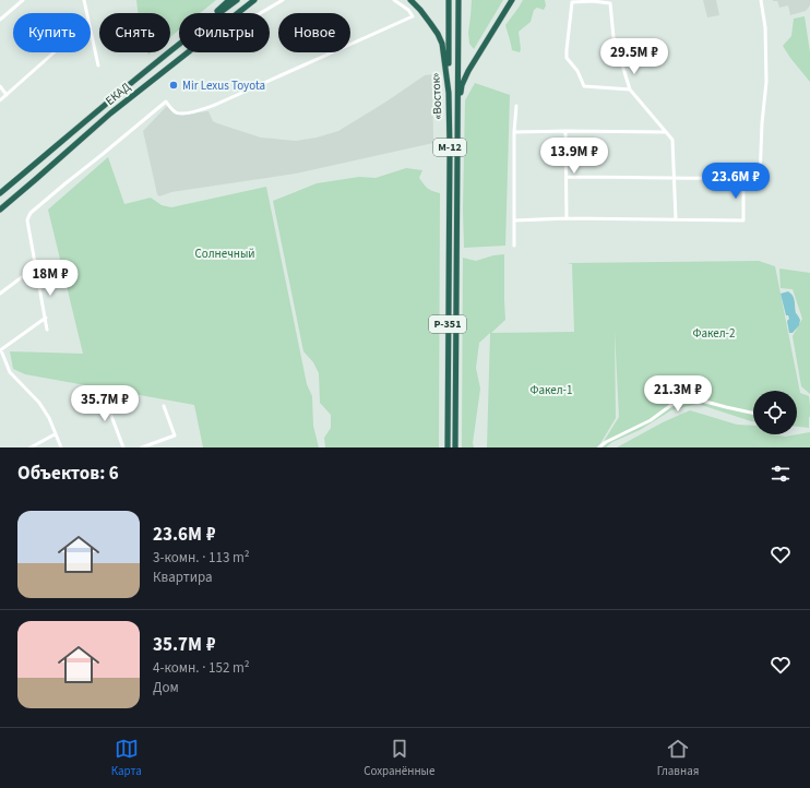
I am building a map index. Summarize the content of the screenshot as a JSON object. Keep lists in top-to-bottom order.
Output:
{
  "streets": {
    "highway": [
      "ЕКАД",
      "«Восток»",
      "М-12",
      "Р-351"
    ]
  },
  "crossings": [
    ["«Восток»", "Р-351"]
  ],
  "parks": ["Солнечный", "Факел-2", "Факел-1"],
  "places": ["Mir Lexus Toyota"],
  "page": {
    "chip": [
      "Купить",
      "Снять",
      "Фильтры",
      "Новое"
    ],
    "price": [
      "29.5M ₽",
      "13.9M ₽",
      "23.6M ₽",
      "18M ₽",
      "21.3M ₽",
      "35.7M ₽"
    ],
    "heading": "Объектов: 6",
    "list": [
      {
        "name": "23.6M ₽",
        "note": "3-комн. · 113 m² · Квартира"
      },
      {
        "name": "35.7M ₽",
        "note": "4-комн. · 152 m² · Дом"
      }
    ],
    "tabs": ["Карта", "Сохранённые", "Главная"]
  }
}
